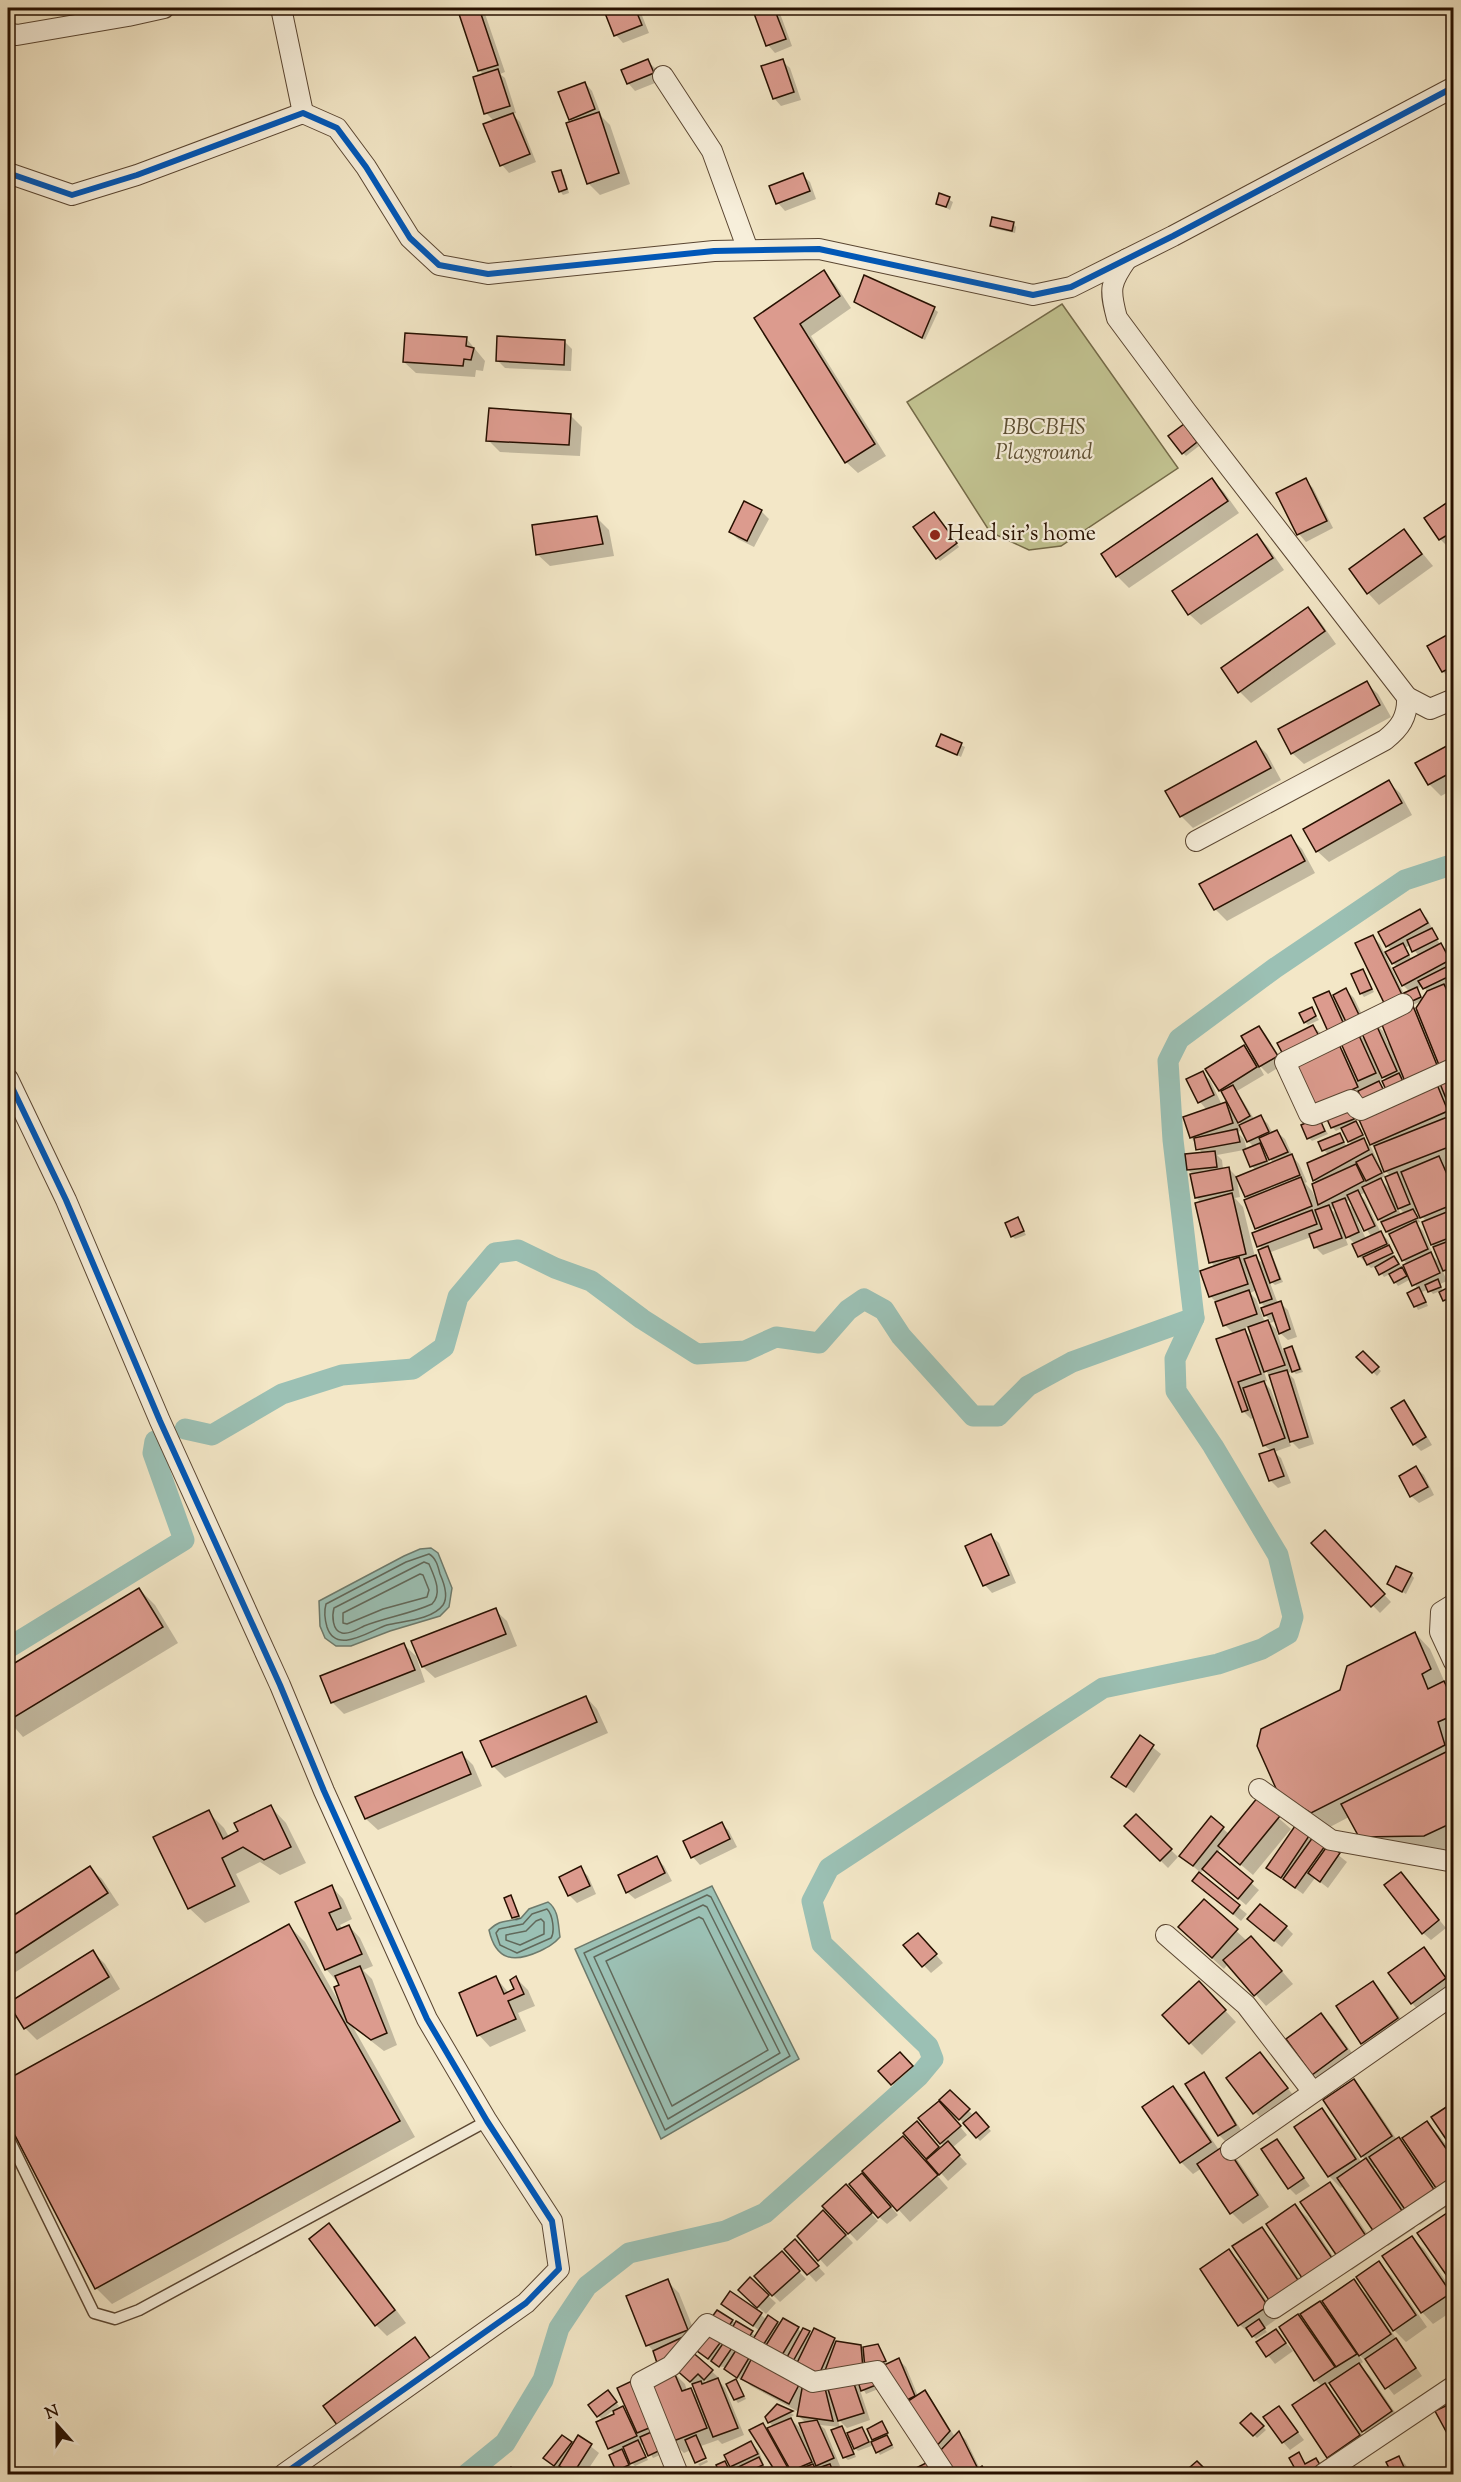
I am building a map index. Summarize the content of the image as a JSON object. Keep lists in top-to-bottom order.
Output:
{
  "parks": ["BBCBHS Playground"],
  "places": ["Head sir's home"],
  "north": "top"
}
